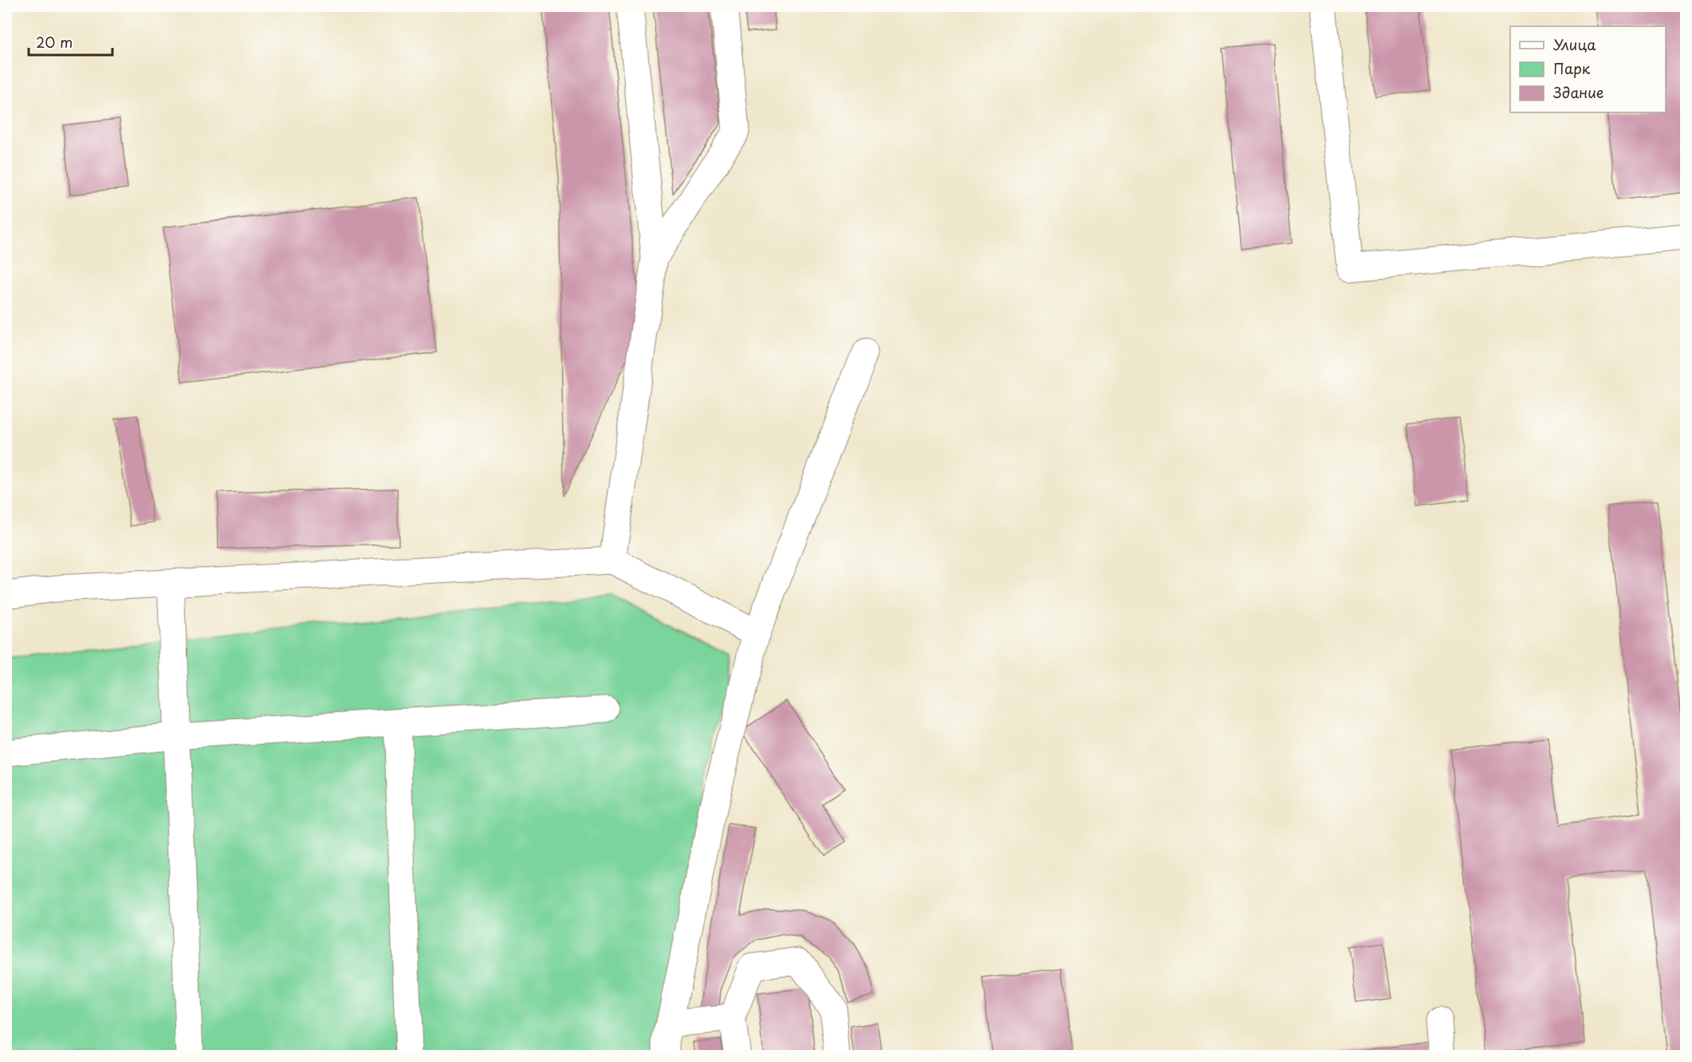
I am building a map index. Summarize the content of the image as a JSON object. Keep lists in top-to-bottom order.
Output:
{
  "legend": ["Улица", "Парк", "Здание"],
  "scale_bar": "20 m"
}
